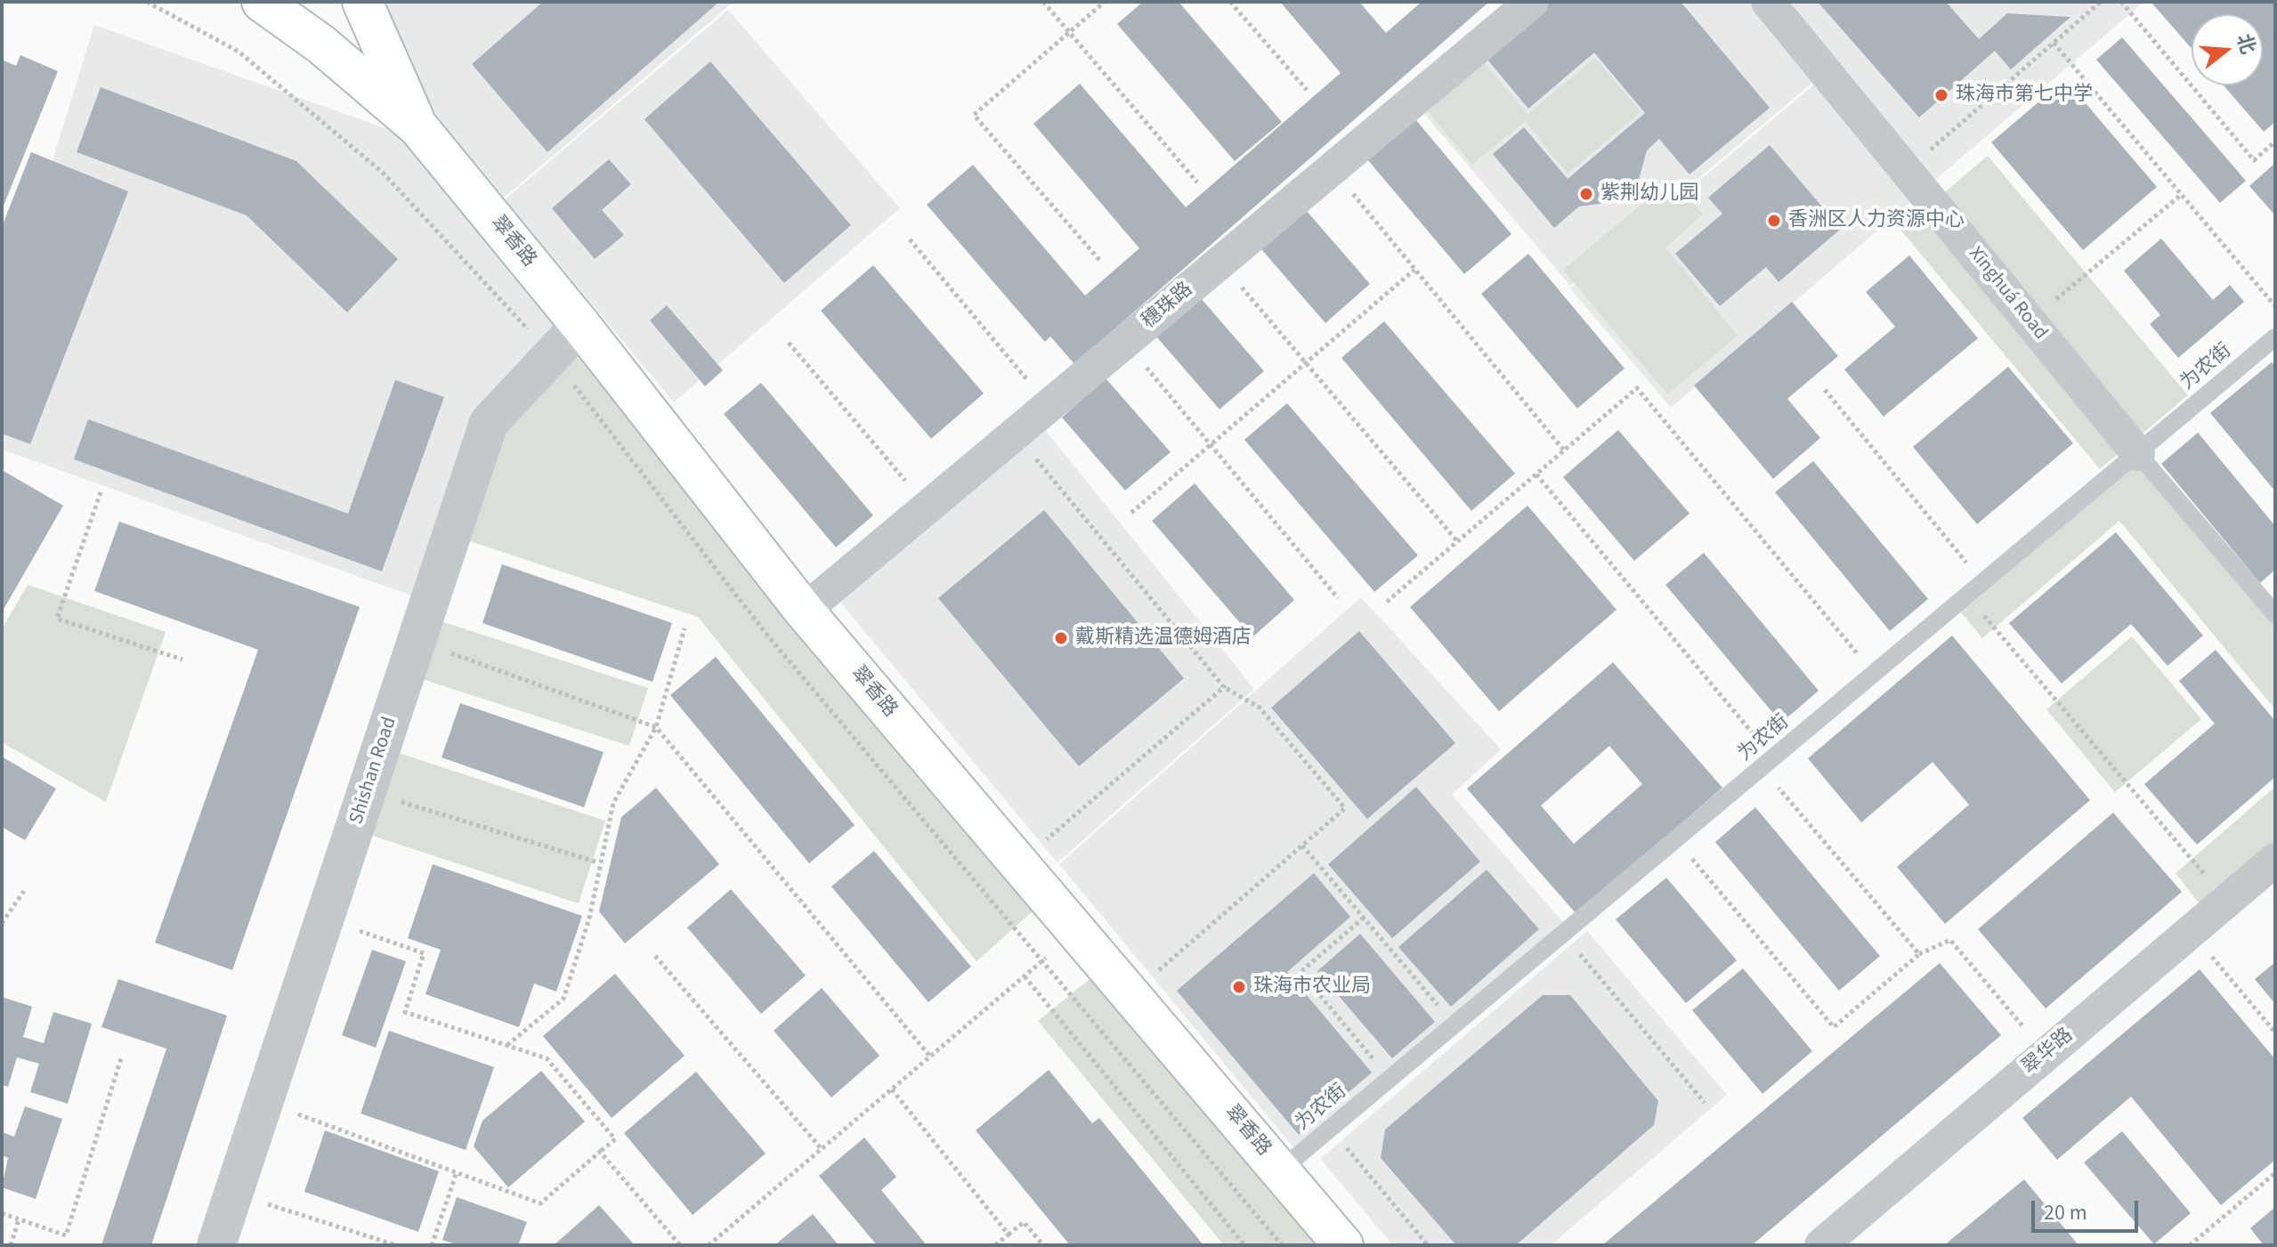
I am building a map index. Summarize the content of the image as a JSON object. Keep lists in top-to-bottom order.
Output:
{
  "streets": {
    "main road": ["翠香路"],
    "street": [
      "Xīnghuá Road",
      "穗珠路",
      "Shishan Road",
      "翠华路"
    ],
    "lane": ["为农街"]
  },
  "crossings": [
    ["翠香路", "穗珠路"],
    ["翠香路", "为农街"],
    ["翠香路", "Shishan Road"],
    ["Xīnghuá Road", "为农街"]
  ],
  "places": [
    "珠海市第七中学",
    "紫荆幼儿园",
    "香洲区人力资源中心",
    "戴斯精选温德姆酒店",
    "珠海市农业局"
  ],
  "scale_bar": "20 m",
  "north": "right"
}
